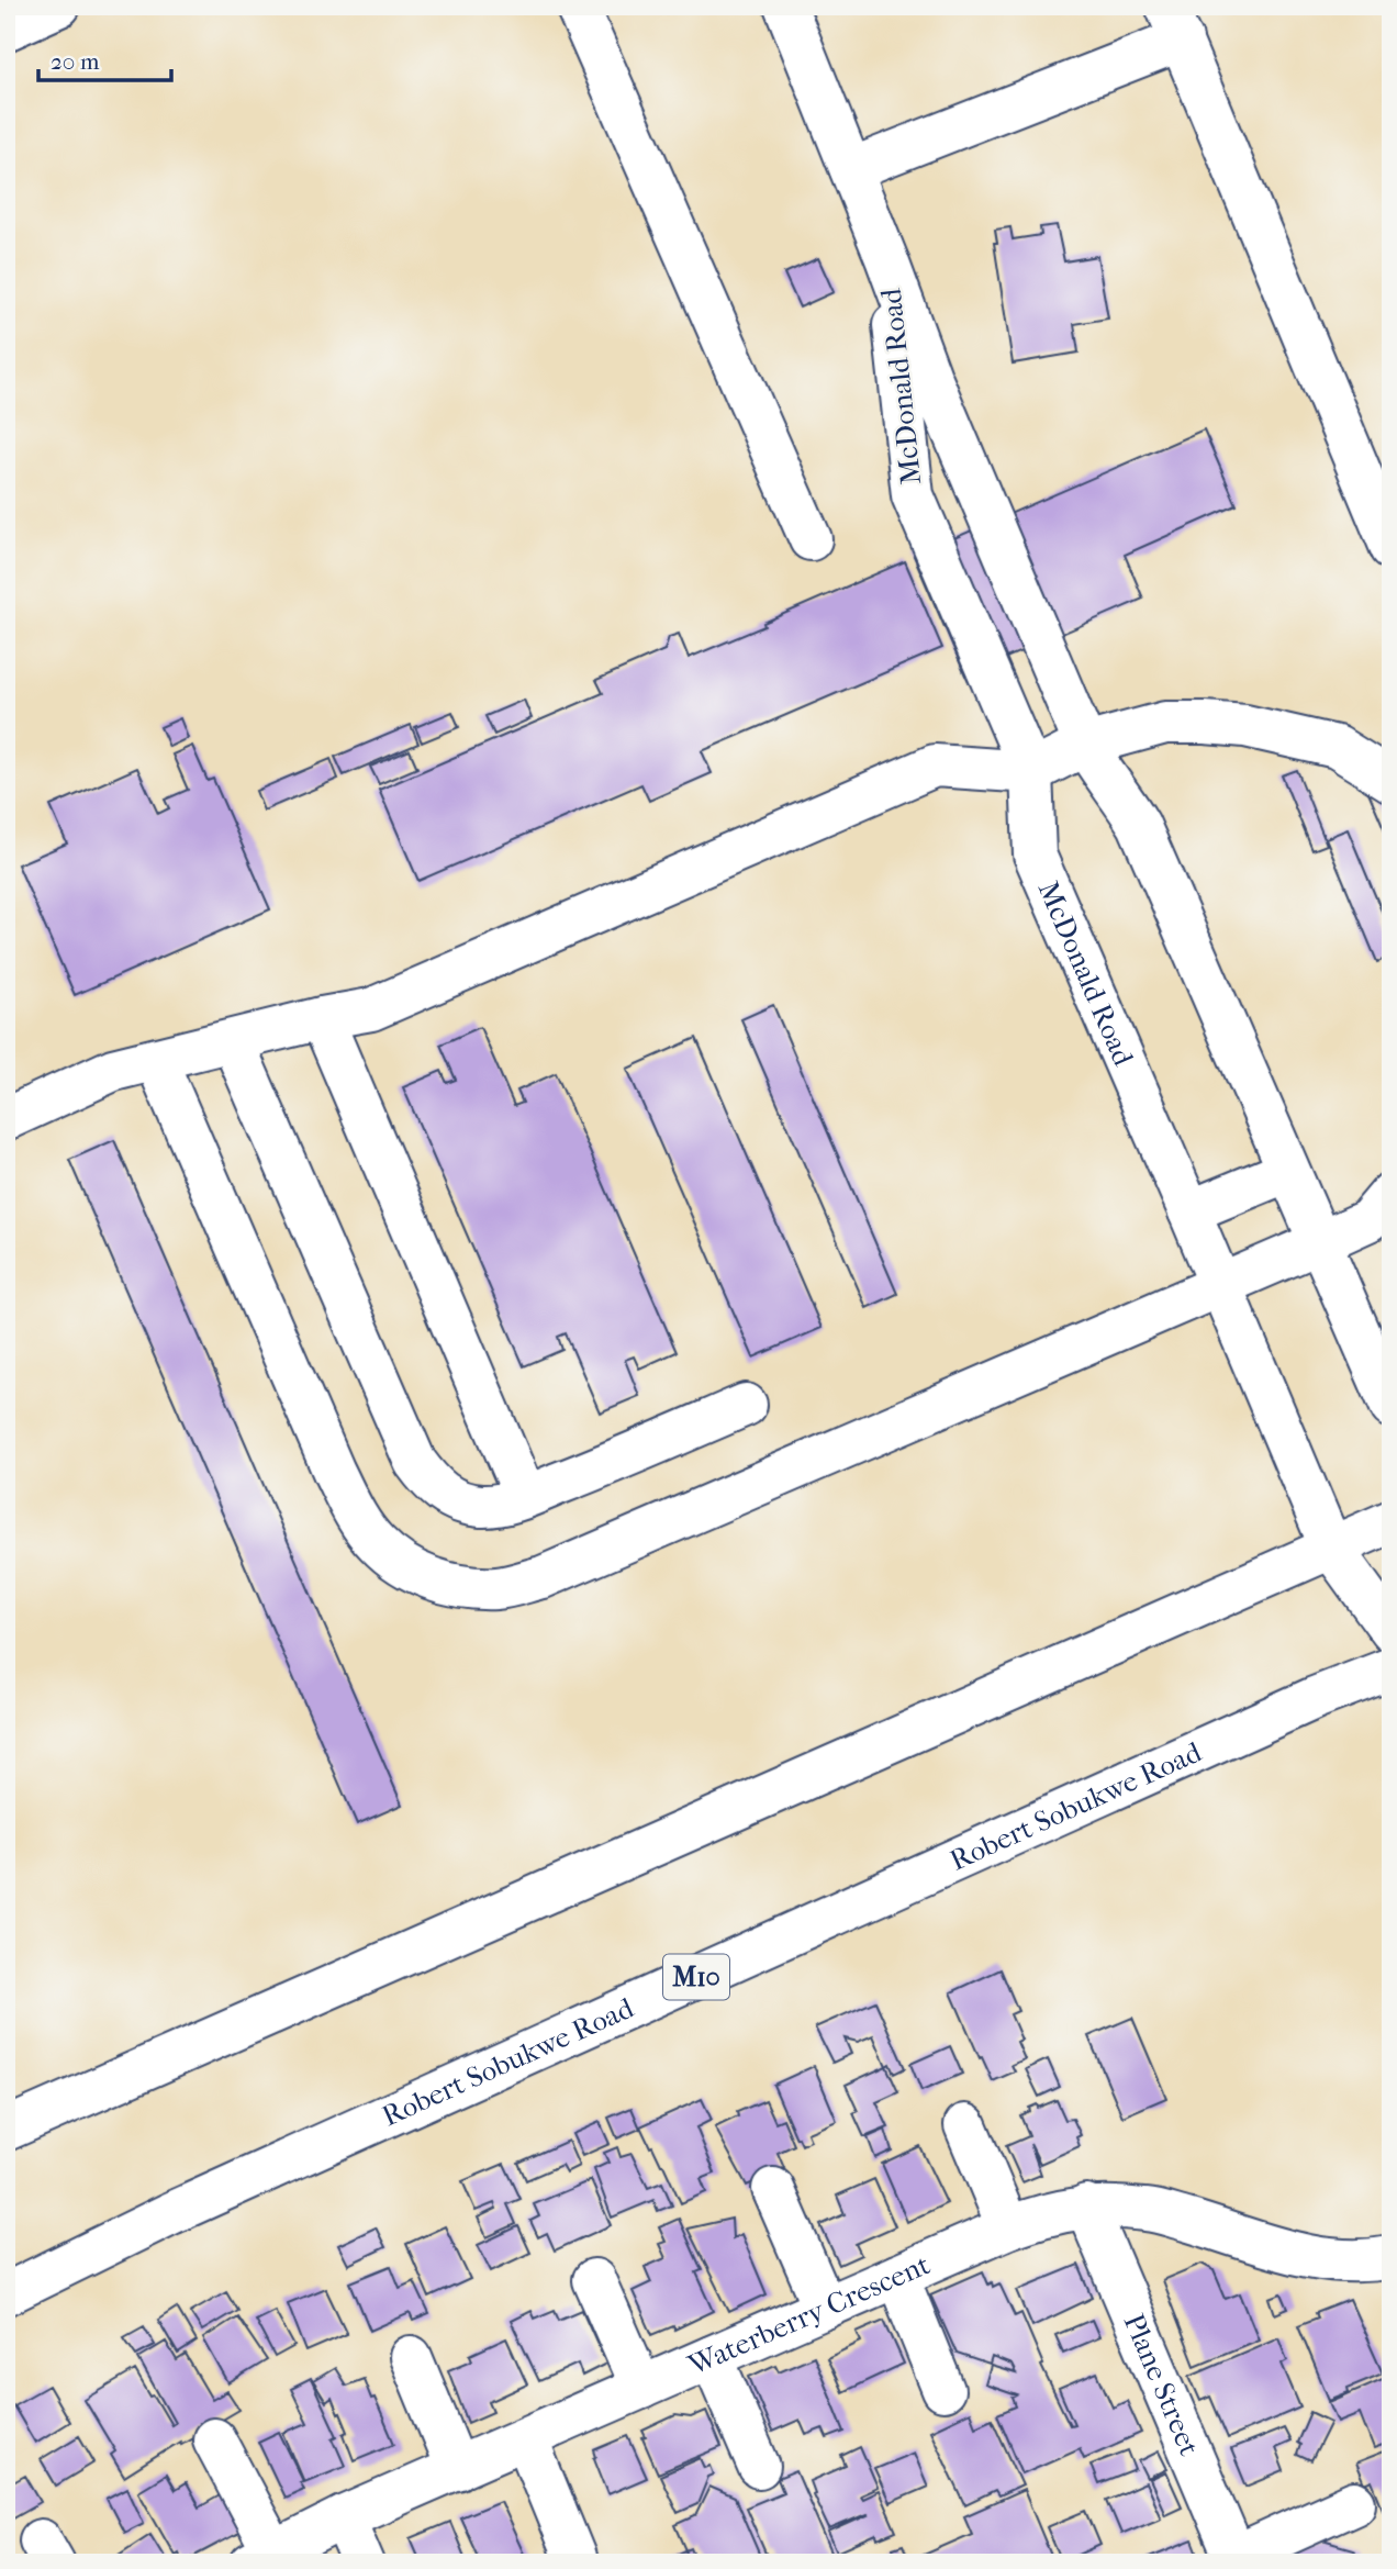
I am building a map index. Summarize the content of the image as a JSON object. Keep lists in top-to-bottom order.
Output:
{
  "streets": {
    "main road": [
      "McDonald Road",
      "Robert Sobukwe Road",
      "M10",
      "Waterberry Crescent",
      "Plane Street"
    ]
  },
  "crossings": [
    ["Waterberry Crescent", "Plane Street"]
  ],
  "scale_bar": "20 m"
}
